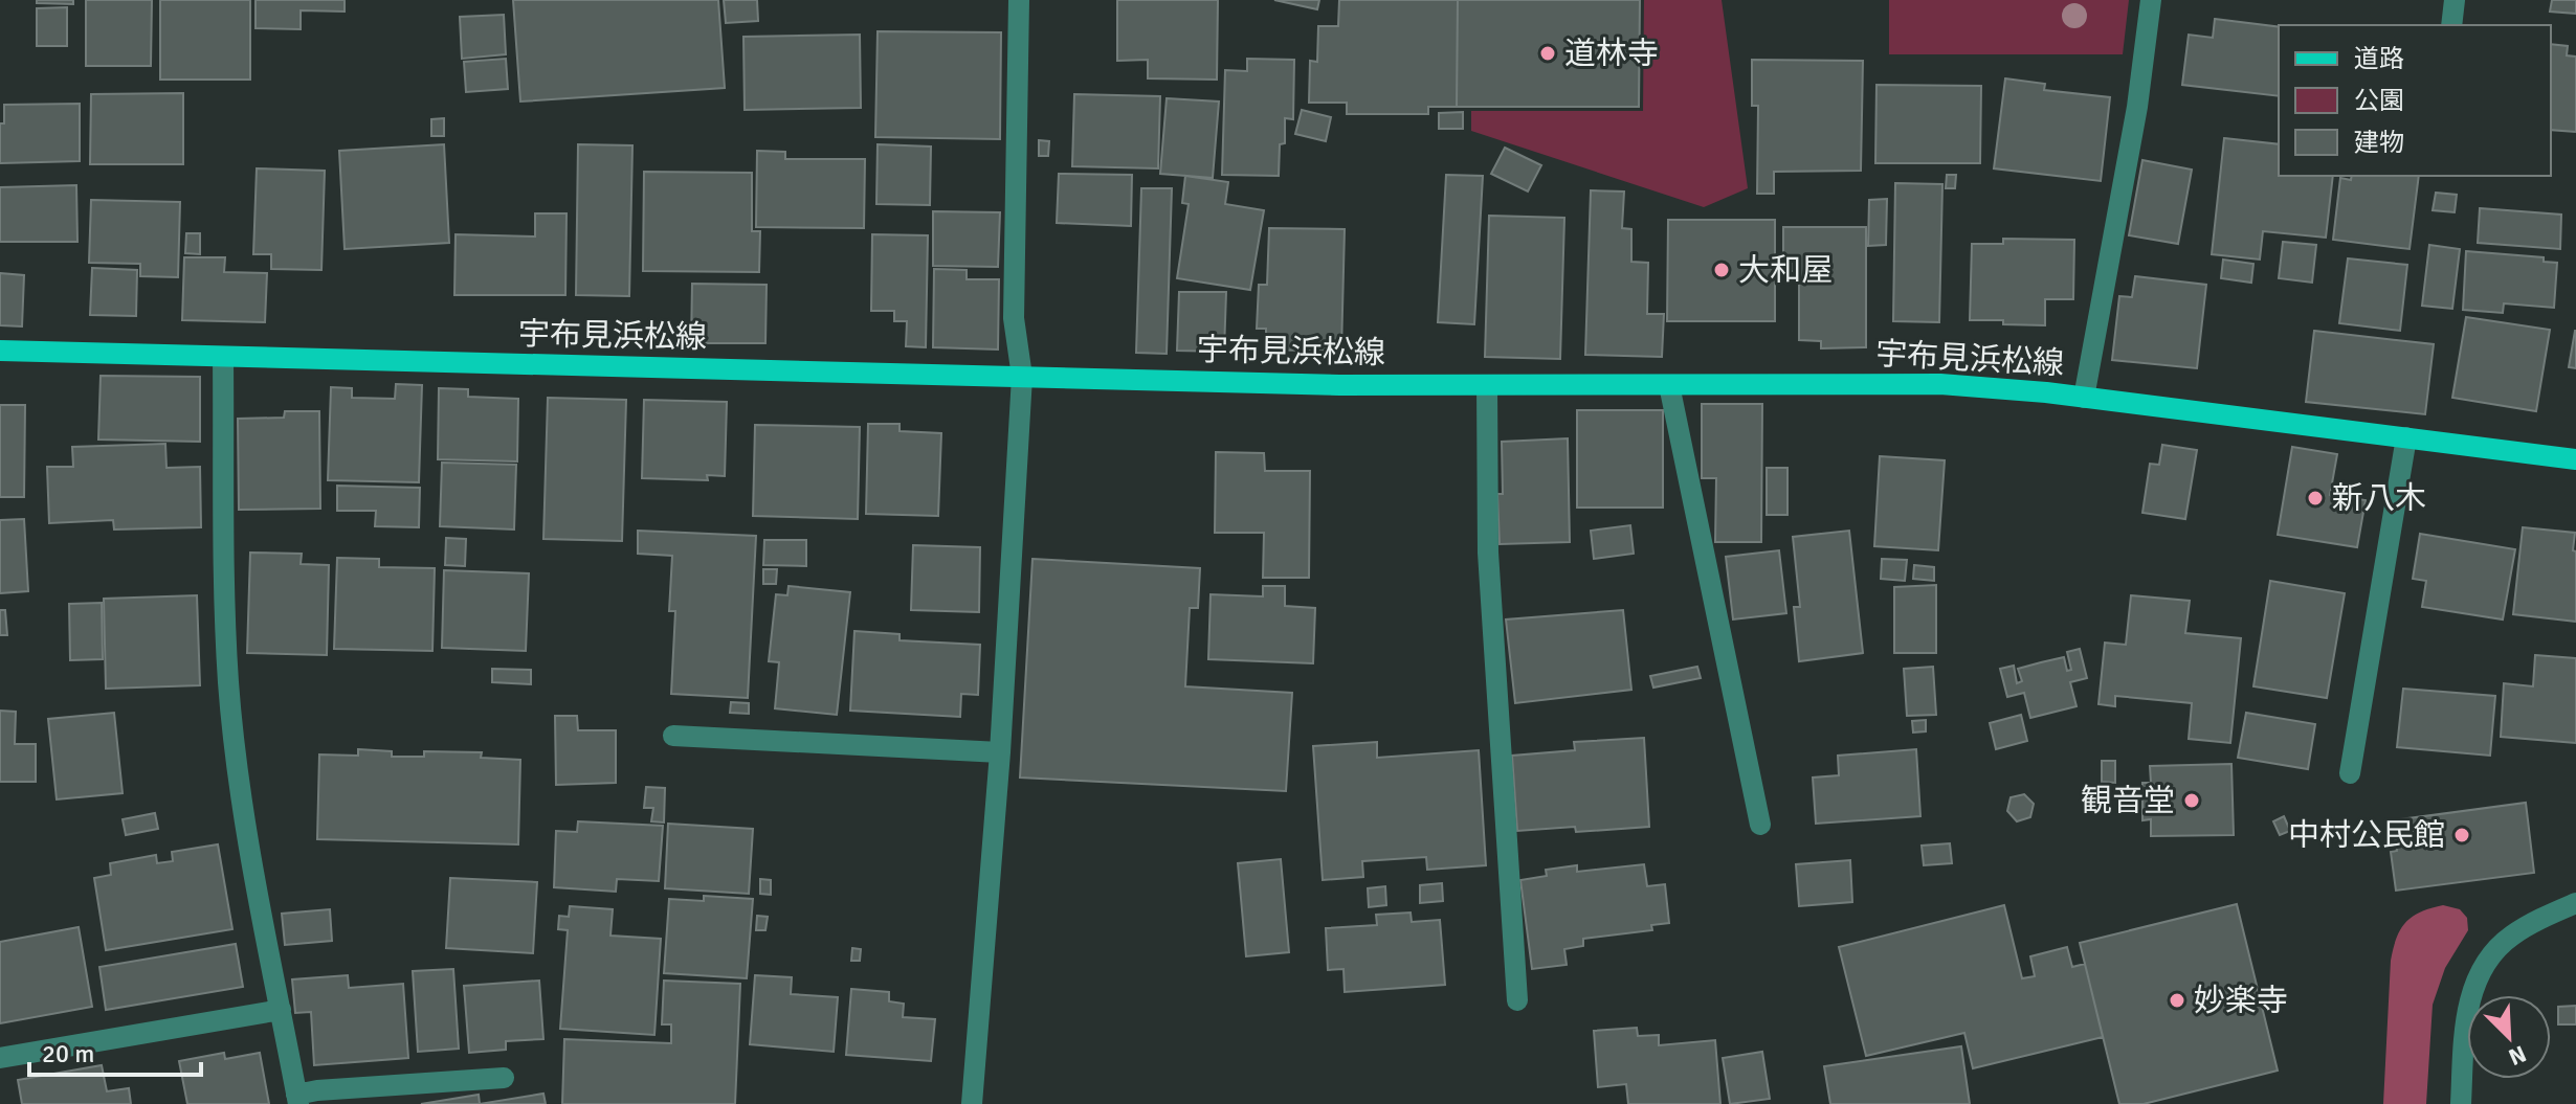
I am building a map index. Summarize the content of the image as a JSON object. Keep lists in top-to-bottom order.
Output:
{
  "streets": {
    "main road": ["宇布見浜松線"]
  },
  "places": [
    "道林寺",
    "大和屋",
    "新八木",
    "観音堂",
    "中村公民館",
    "妙楽寺"
  ],
  "legend": ["道路", "公園", "建物"],
  "scale_bar": "20 m",
  "north": "bottom right"
}
